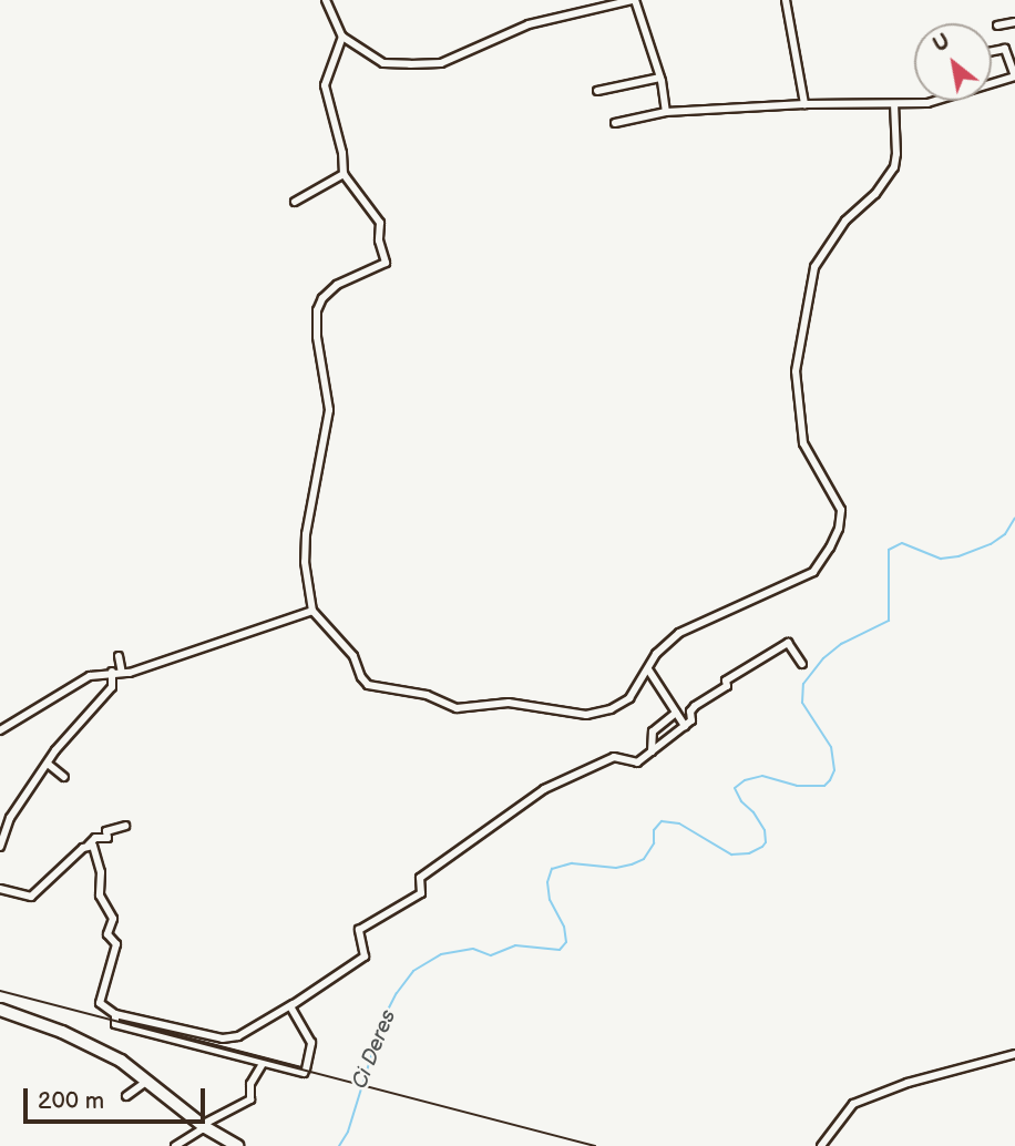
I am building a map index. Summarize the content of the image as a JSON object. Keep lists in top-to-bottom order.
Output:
{
  "water": ["Ci Deres"],
  "scale_bar": "200 m",
  "north": "top left"
}
